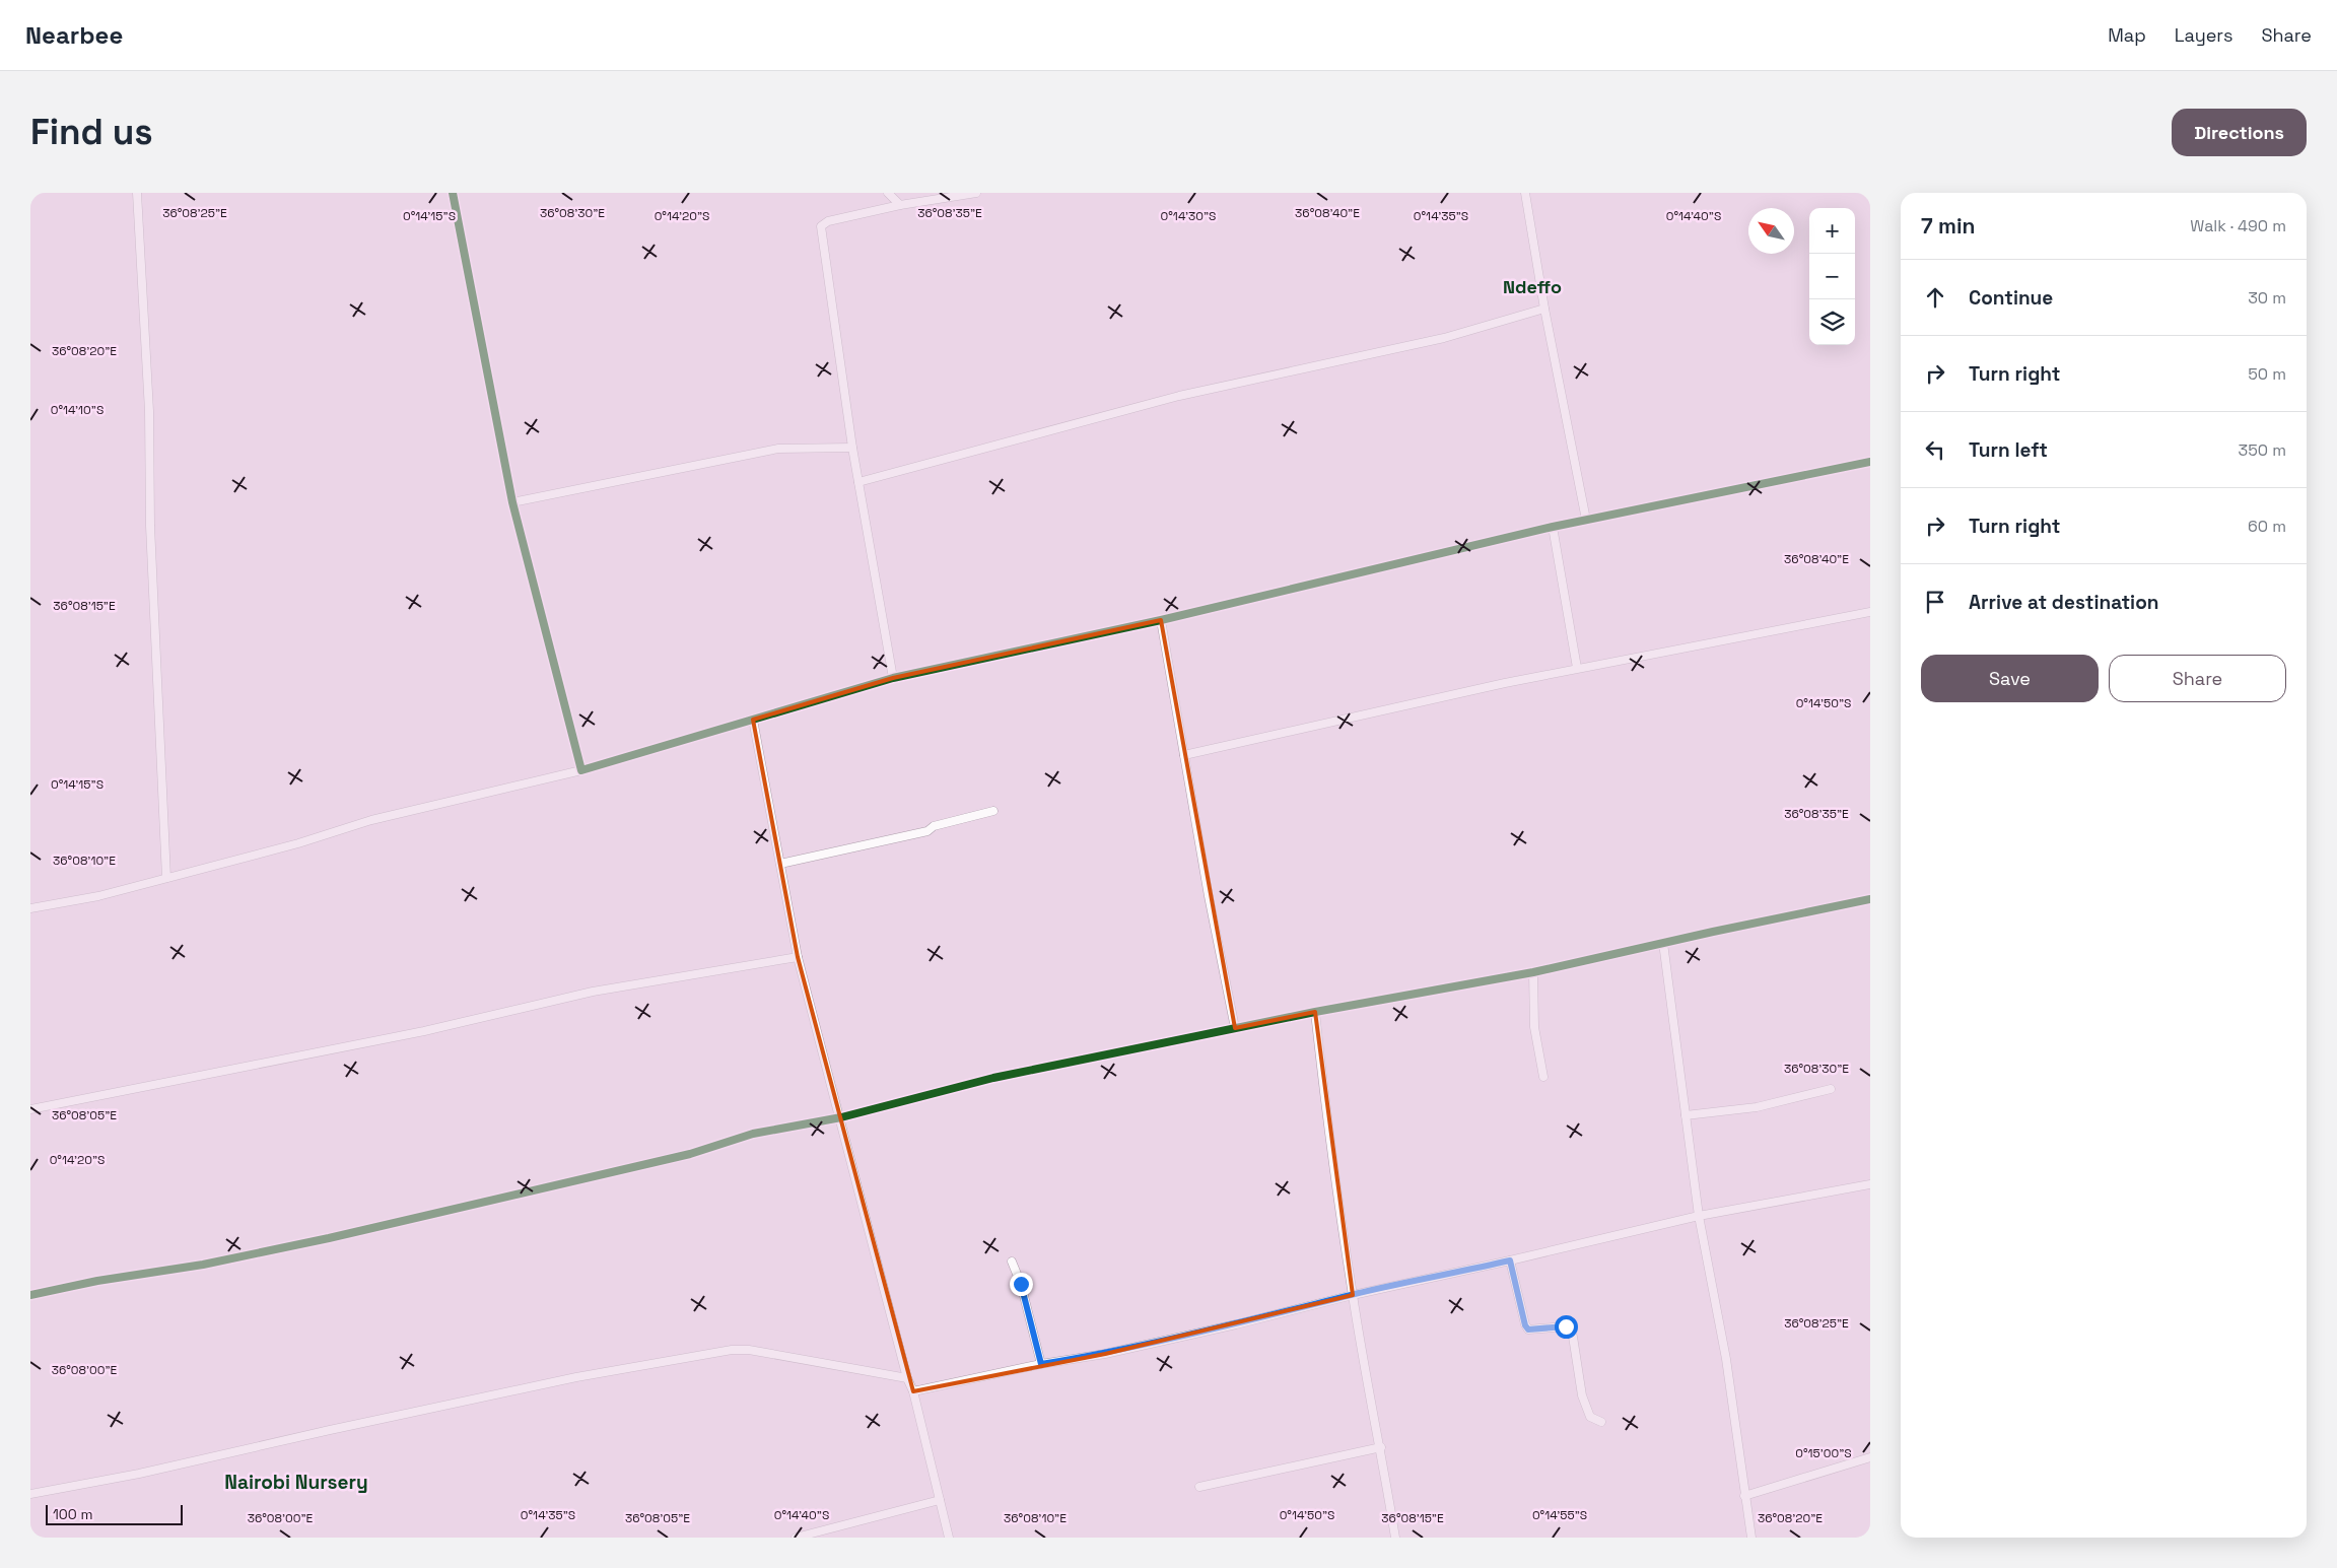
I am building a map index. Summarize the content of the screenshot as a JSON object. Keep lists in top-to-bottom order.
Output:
{
  "districts": ["Ndeffo", "Nairobi Nursery"],
  "scale_bar": "100 m",
  "north": "top left",
  "page": {
    "header": "Nearbee",
    "nav": ["Map", "Layers", "Share"],
    "buttons": [
      "Directions",
      ["Save", "Share"]
    ],
    "title": "Find us",
    "heading": ["7 min", "Walk · 490 m"],
    "map_buttons": ["+", "−"],
    "list": [
      ["Continue", "30 m"],
      ["Turn right", "50 m"],
      ["Turn left", "350 m"],
      ["Turn right", "60 m"],
      "Arrive at destination"
    ],
    "scale": "100 m"
  },
  "coordinates": [
    "36°08'25\"E",
    "36°08'30\"E",
    "36°08'35\"E",
    "36°08'40\"E",
    "0°14'15\"S",
    "0°14'20\"S",
    "0°14'30\"S",
    "0°14'35\"S",
    "0°14'40\"S",
    "36°08'20\"E",
    "0°14'10\"S",
    "36°08'15\"E",
    "0°14'50\"S",
    "36°08'10\"E",
    "36°08'05\"E",
    "36°08'00\"E",
    "0°15'00\"S",
    "0°14'55\"S"
  ]
}
